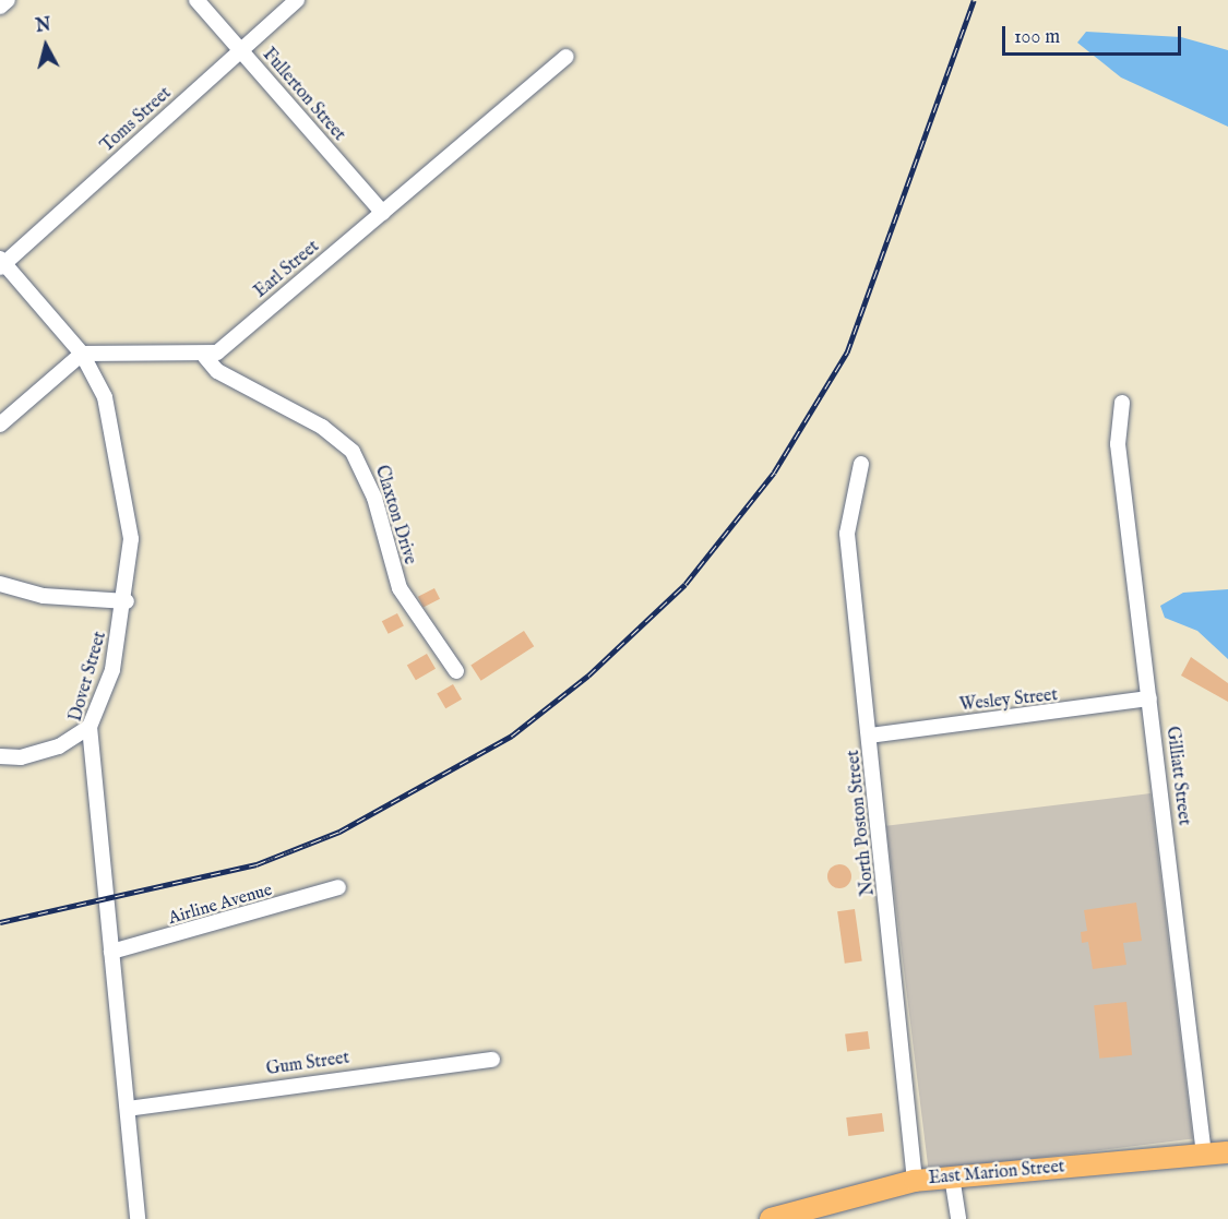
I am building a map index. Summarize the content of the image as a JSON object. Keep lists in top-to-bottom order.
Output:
{
  "streets": {
    "main road": ["East Marion Street"],
    "street": [
      "Fullerton Street",
      "Toms Street",
      "Earl Street",
      "Claxton Drive",
      "Dover Street",
      "Wesley Street",
      "Gilliatt Street",
      "North Poston Street",
      "Airline Avenue",
      "Gum Street"
    ]
  },
  "crossings": [
    ["Fullerton Street", "Toms Street"],
    ["Fullerton Street", "Earl Street"],
    ["Toms Street", "Dover Street"],
    ["Earl Street", "Claxton Drive"],
    ["Dover Street", "Airline Avenue"],
    ["Dover Street", "Gum Street"],
    ["Wesley Street", "Gilliatt Street"],
    ["Wesley Street", "North Poston Street"],
    ["Gilliatt Street", "East Marion Street"],
    ["North Poston Street", "East Marion Street"]
  ],
  "scale_bar": "100 m",
  "north": "top"
}
